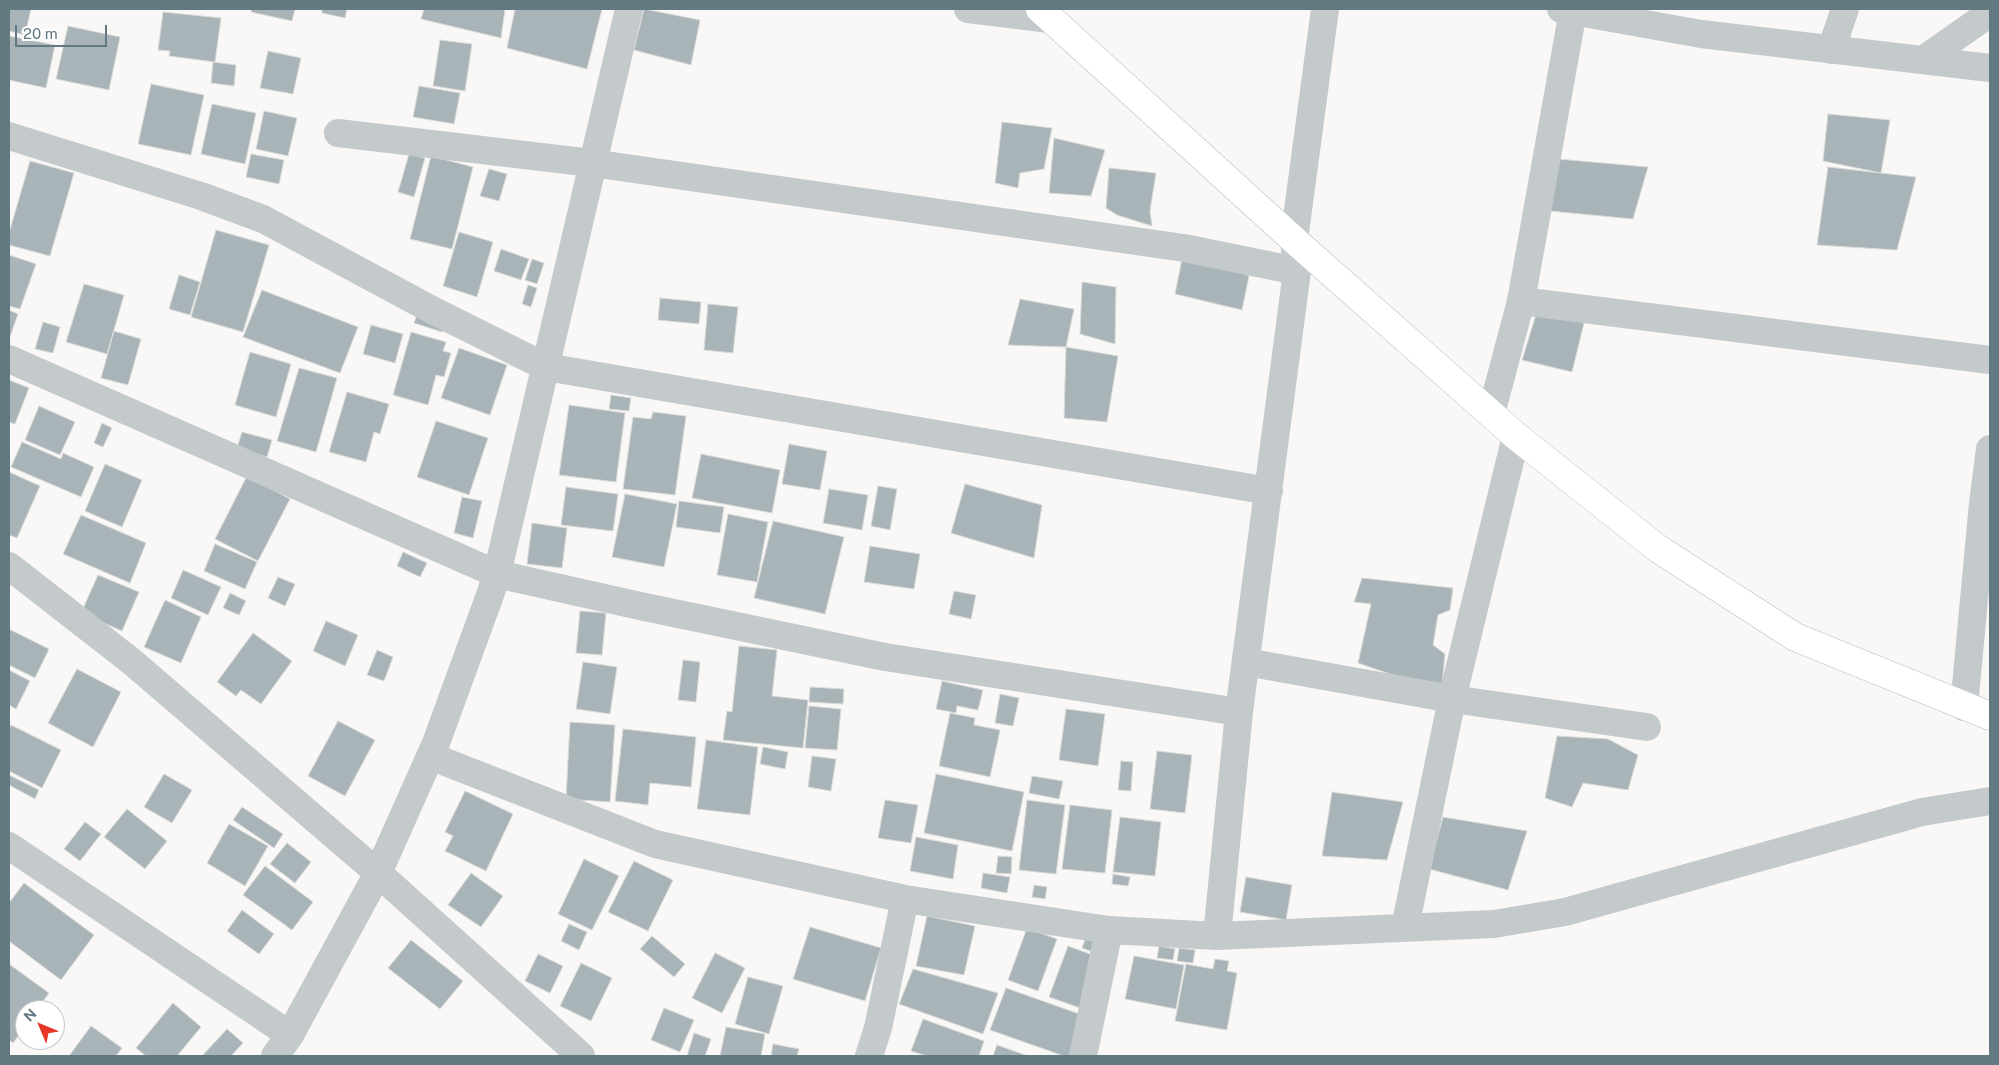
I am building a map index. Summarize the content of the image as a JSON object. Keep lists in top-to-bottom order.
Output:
{
  "scale_bar": "20 m",
  "north": "top left"
}
